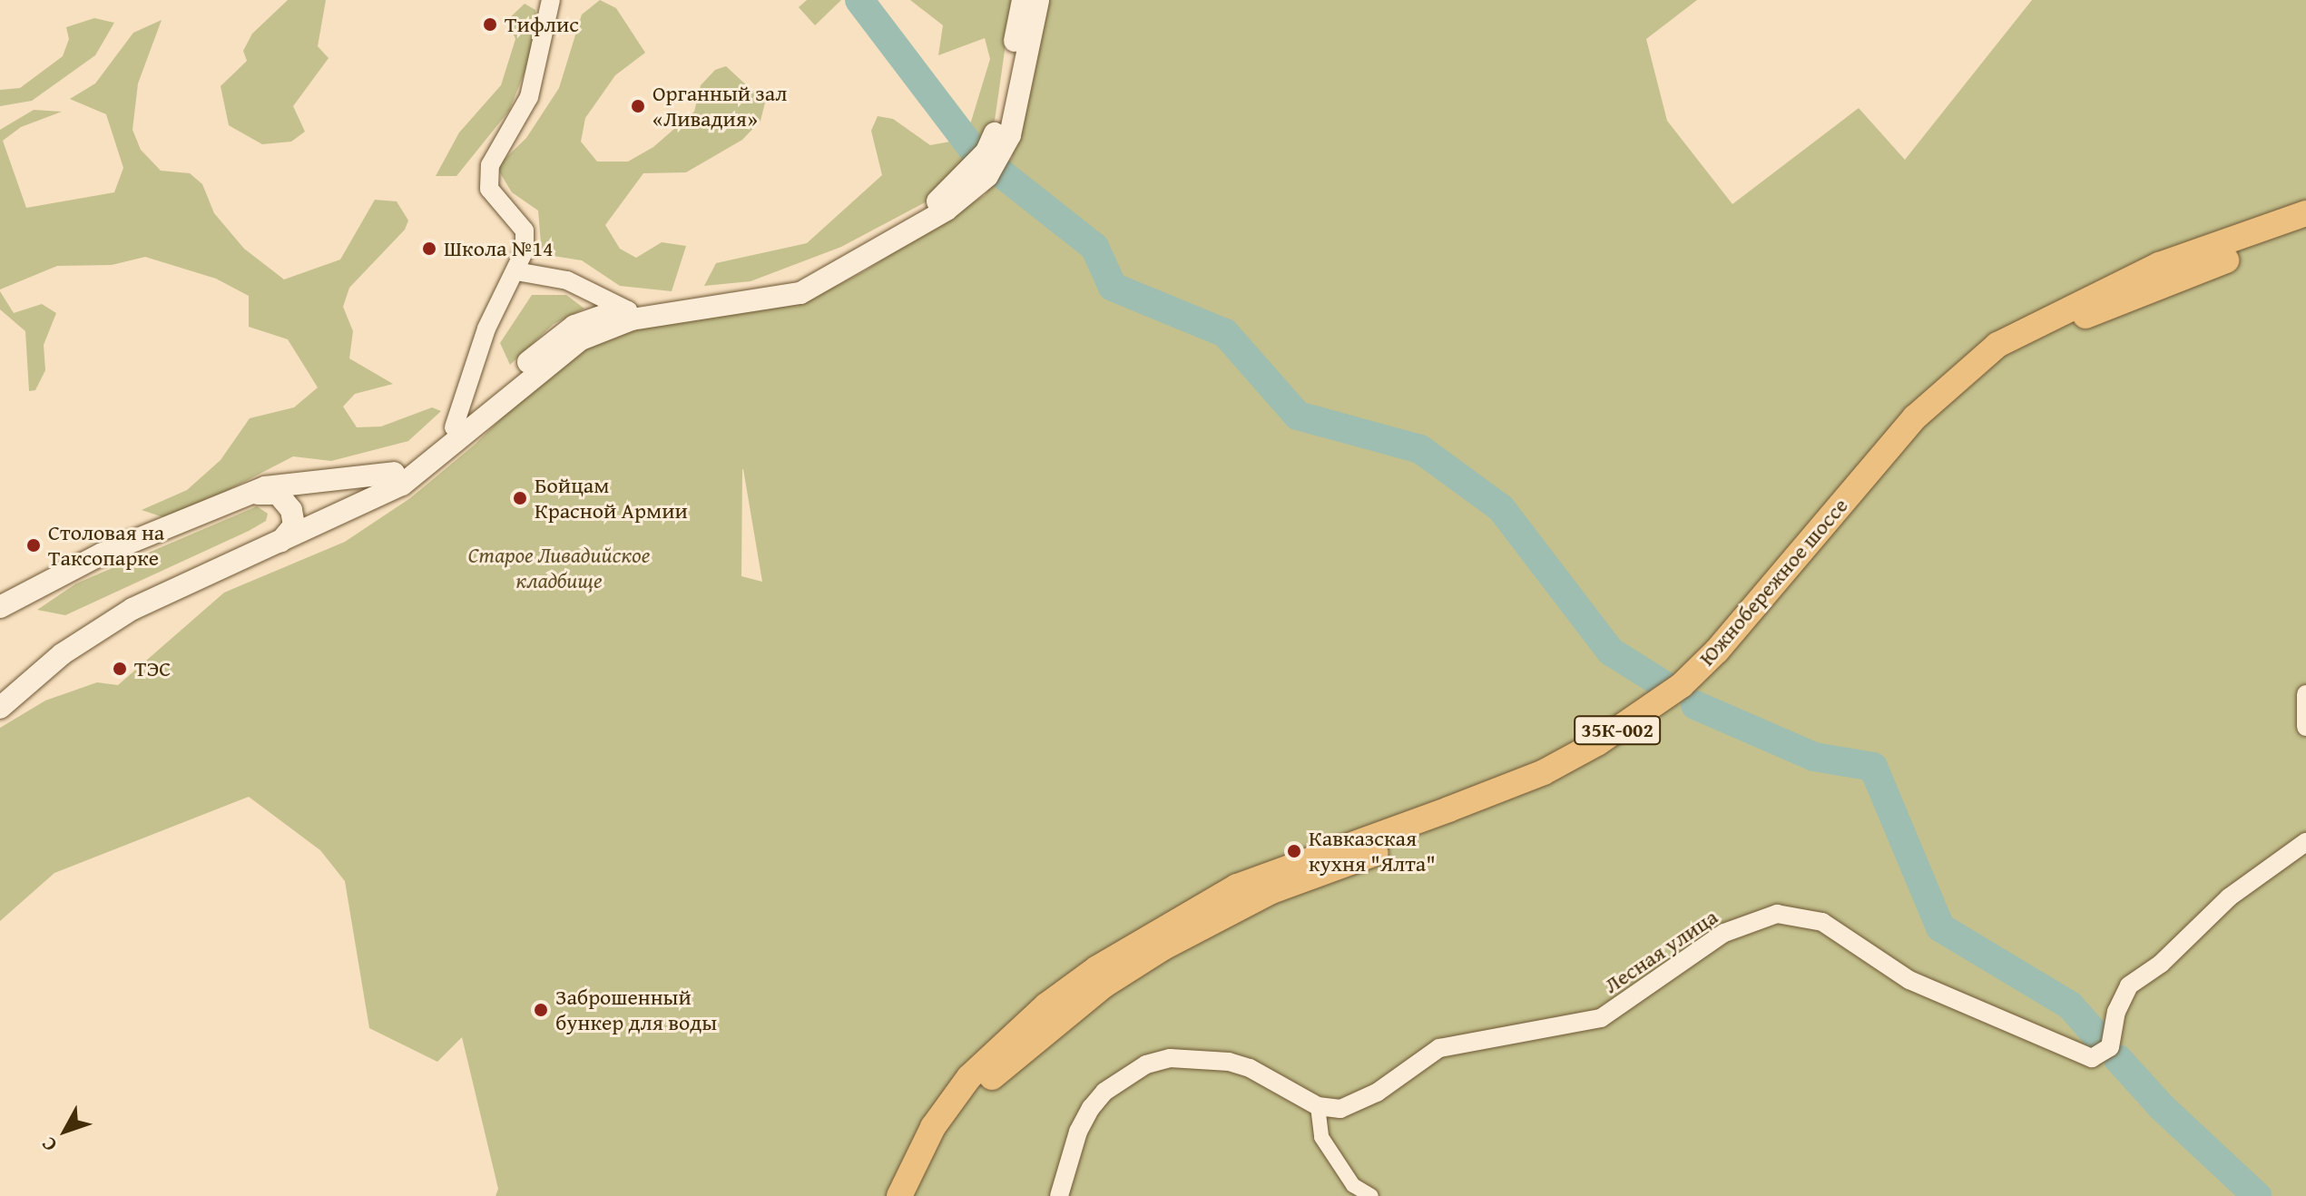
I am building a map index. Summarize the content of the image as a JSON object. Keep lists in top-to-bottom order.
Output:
{
  "streets": {
    "highway": ["Южнобережное шоссе", "35К-002"],
    "street": ["Лесная улица"]
  },
  "parks": ["Старое Ливадийское кладбище"],
  "places": [
    "Тифлис",
    "Органный зал «Ливадия»",
    "Школа №14",
    "Бойцам Красной Армии",
    "Столовая на Таксопарке",
    "ТЭС",
    "Кавказская кухня \"Ялта\"",
    "Заброшенный бункер для воды"
  ],
  "north": "bottom left"
}
